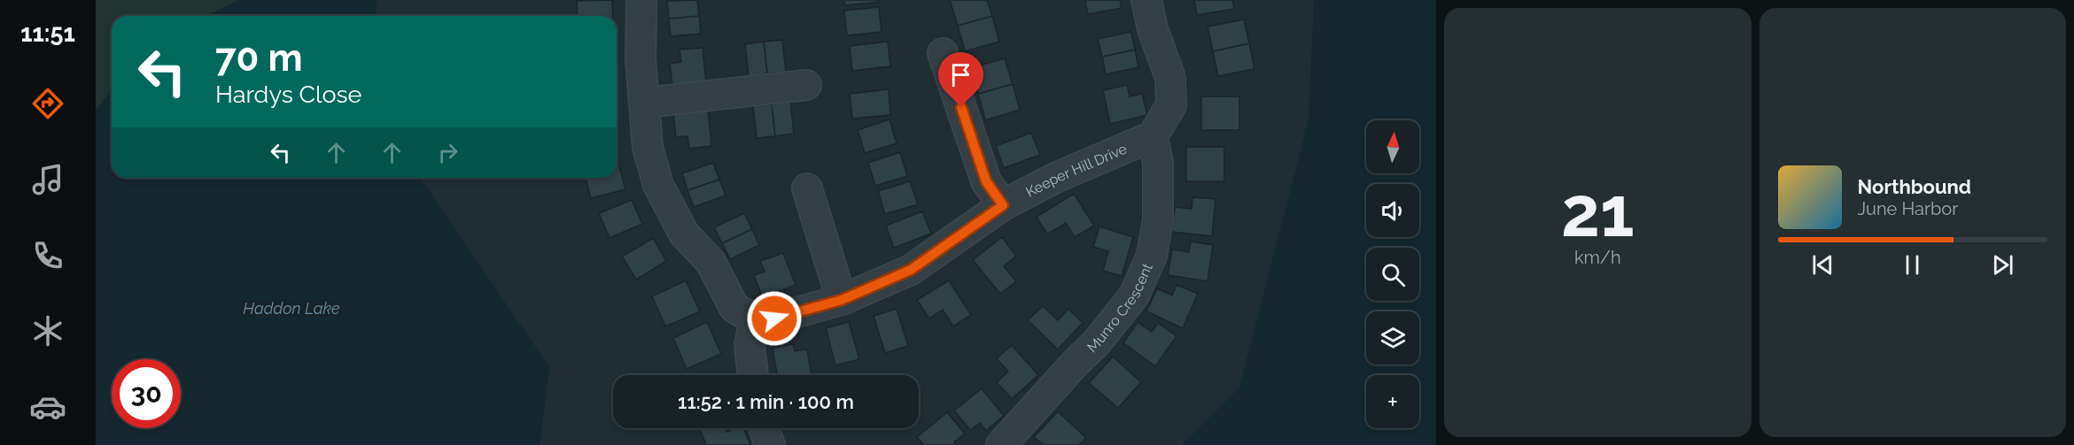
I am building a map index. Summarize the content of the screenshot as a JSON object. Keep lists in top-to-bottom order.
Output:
{
  "streets": {
    "street": ["Keeper Hill Drive", "Munro Crescent"]
  },
  "crossings": [
    ["Keeper Hill Drive", "Munro Crescent"]
  ],
  "water": ["Haddon Lake"],
  "north": "top",
  "page": {
    "tabs": "11:51",
    "tile": ["21", "km/h"],
    "turn": ["70 m", "Hardys Close"],
    "map_buttons": "+",
    "song": ["Northbound", "June Harbor"],
    "limit": "30",
    "trip": "11:52 · 1 min · 100 m"
  }
}
